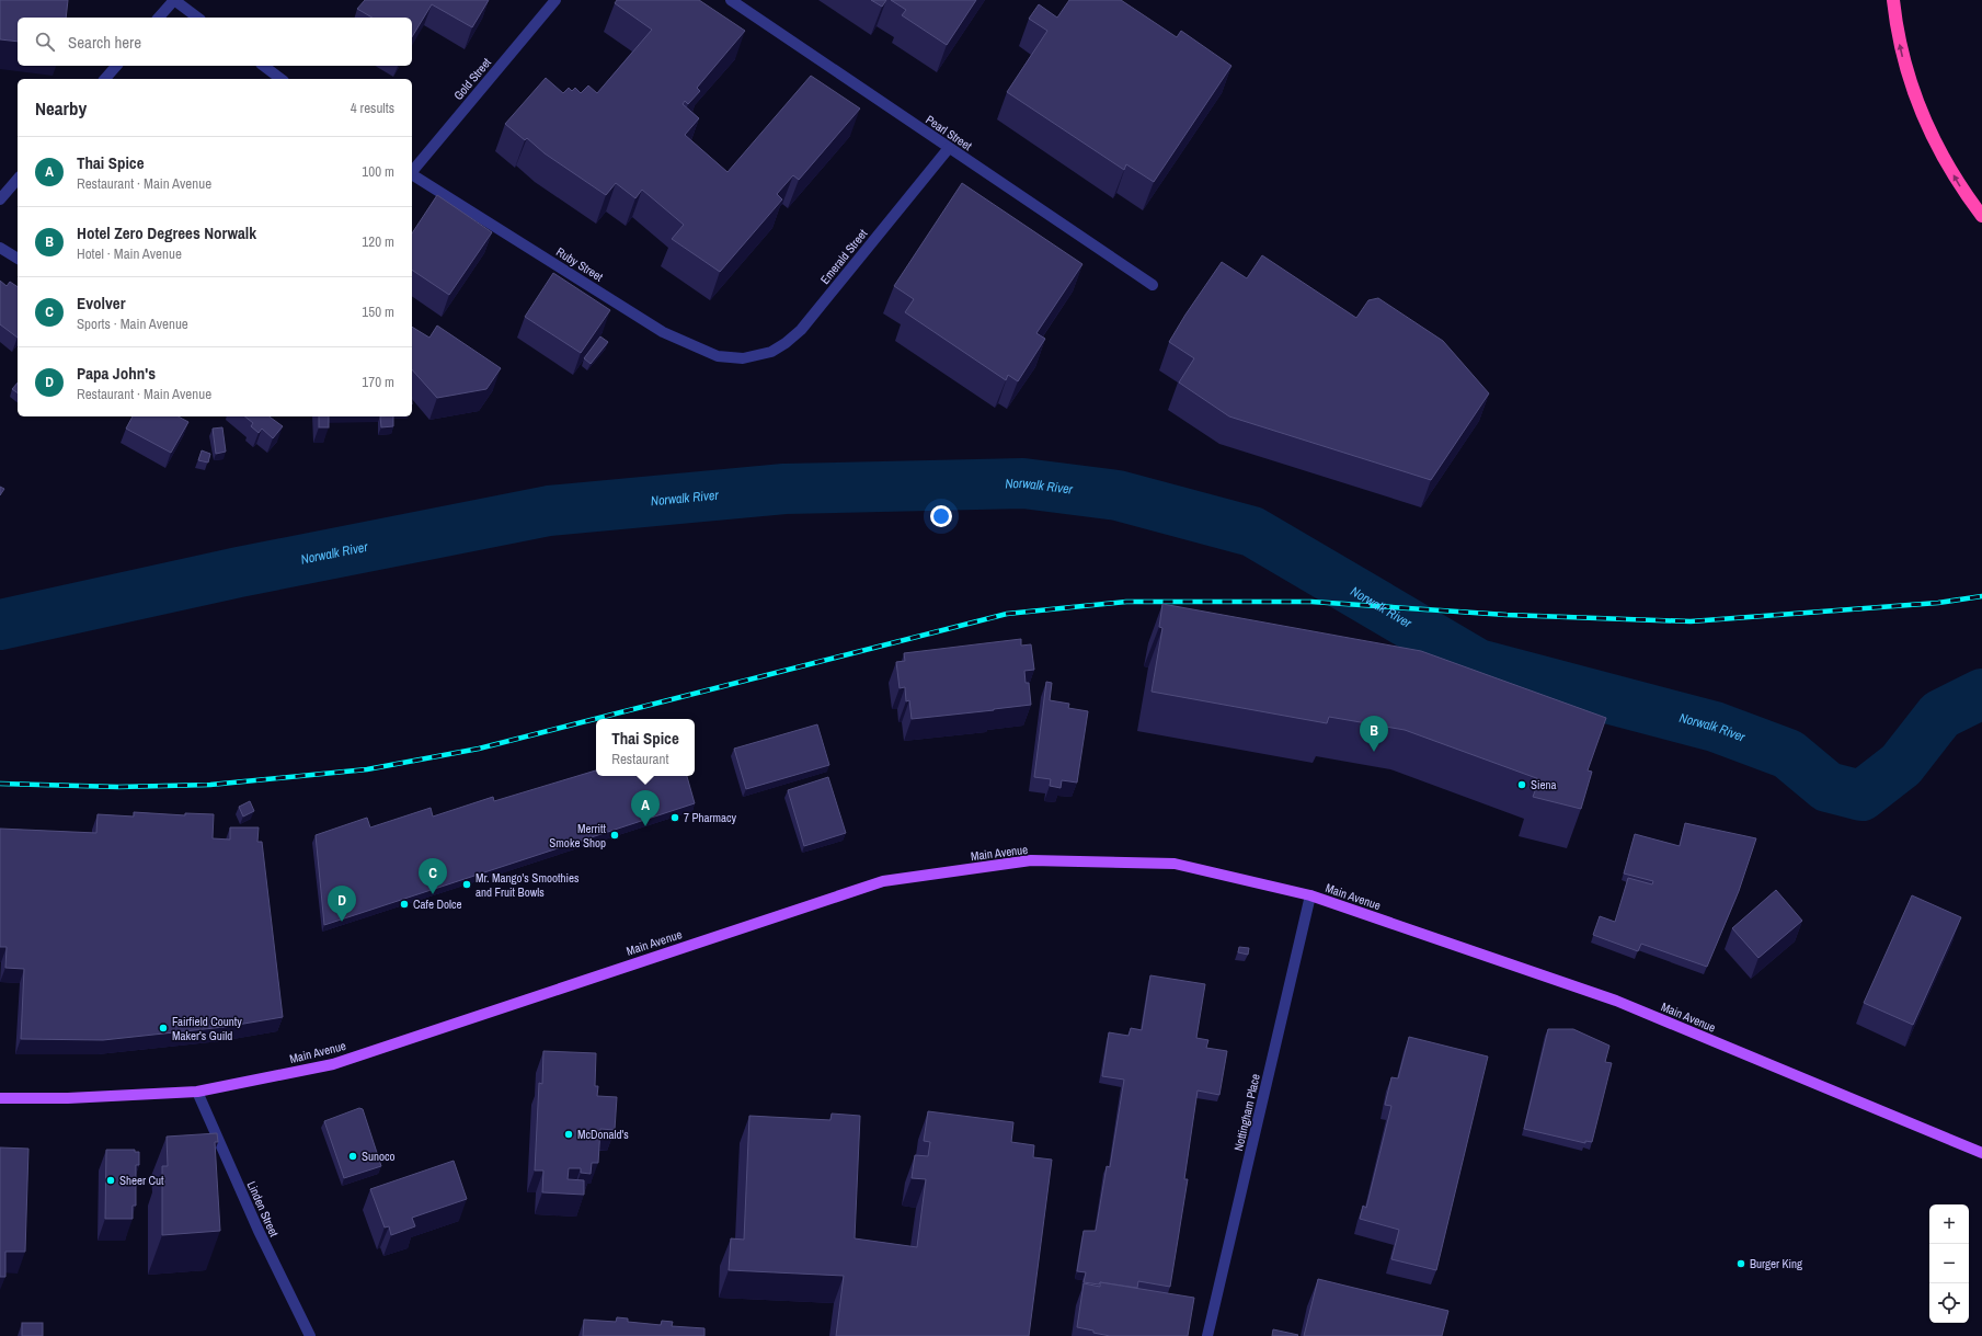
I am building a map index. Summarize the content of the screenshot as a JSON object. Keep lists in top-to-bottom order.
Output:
{
  "streets": {
    "main road": ["Main Avenue"],
    "street": [
      "Gold Street",
      "Pearl Street",
      "Emerald Street",
      "Ruby Street",
      "Nottingham Place",
      "Linden Street"
    ]
  },
  "crossings": [
    ["Pearl Street", "Emerald Street"],
    ["Emerald Street", "Ruby Street"],
    ["Main Avenue", "Nottingham Place"],
    ["Main Avenue", "Linden Street"]
  ],
  "water": ["Norwalk River"],
  "places": [
    "Siena",
    "7 Pharmacy",
    "Merritt Smoke Shop",
    "Mr. Mango's Smoothies and Fruit Bowls",
    "Cafe Dolce",
    "Fairfield County Maker's Guild",
    "McDonald's",
    "Sunoco",
    "Sheer Cut",
    "Burger King"
  ],
  "page": {
    "search": "Search here",
    "heading": ["Nearby", "4 results"],
    "list": [
      {
        "mark": "A",
        "name": "Thai Spice",
        "note": "Restaurant · Main Avenue",
        "value": "100 m"
      },
      {
        "mark": "B",
        "name": "Hotel Zero Degrees Norwalk",
        "note": "Hotel · Main Avenue",
        "value": "120 m"
      },
      {
        "mark": "C",
        "name": "Evolver",
        "note": "Sports · Main Avenue",
        "value": "150 m"
      },
      {
        "mark": "D",
        "name": "Papa John's",
        "note": "Restaurant · Main Avenue",
        "value": "170 m"
      }
    ],
    "pins": [
      "B",
      "A",
      "C",
      "D"
    ],
    "popup": ["Thai Spice", "Restaurant"],
    "map_buttons": ["+", "−"]
  }
}
